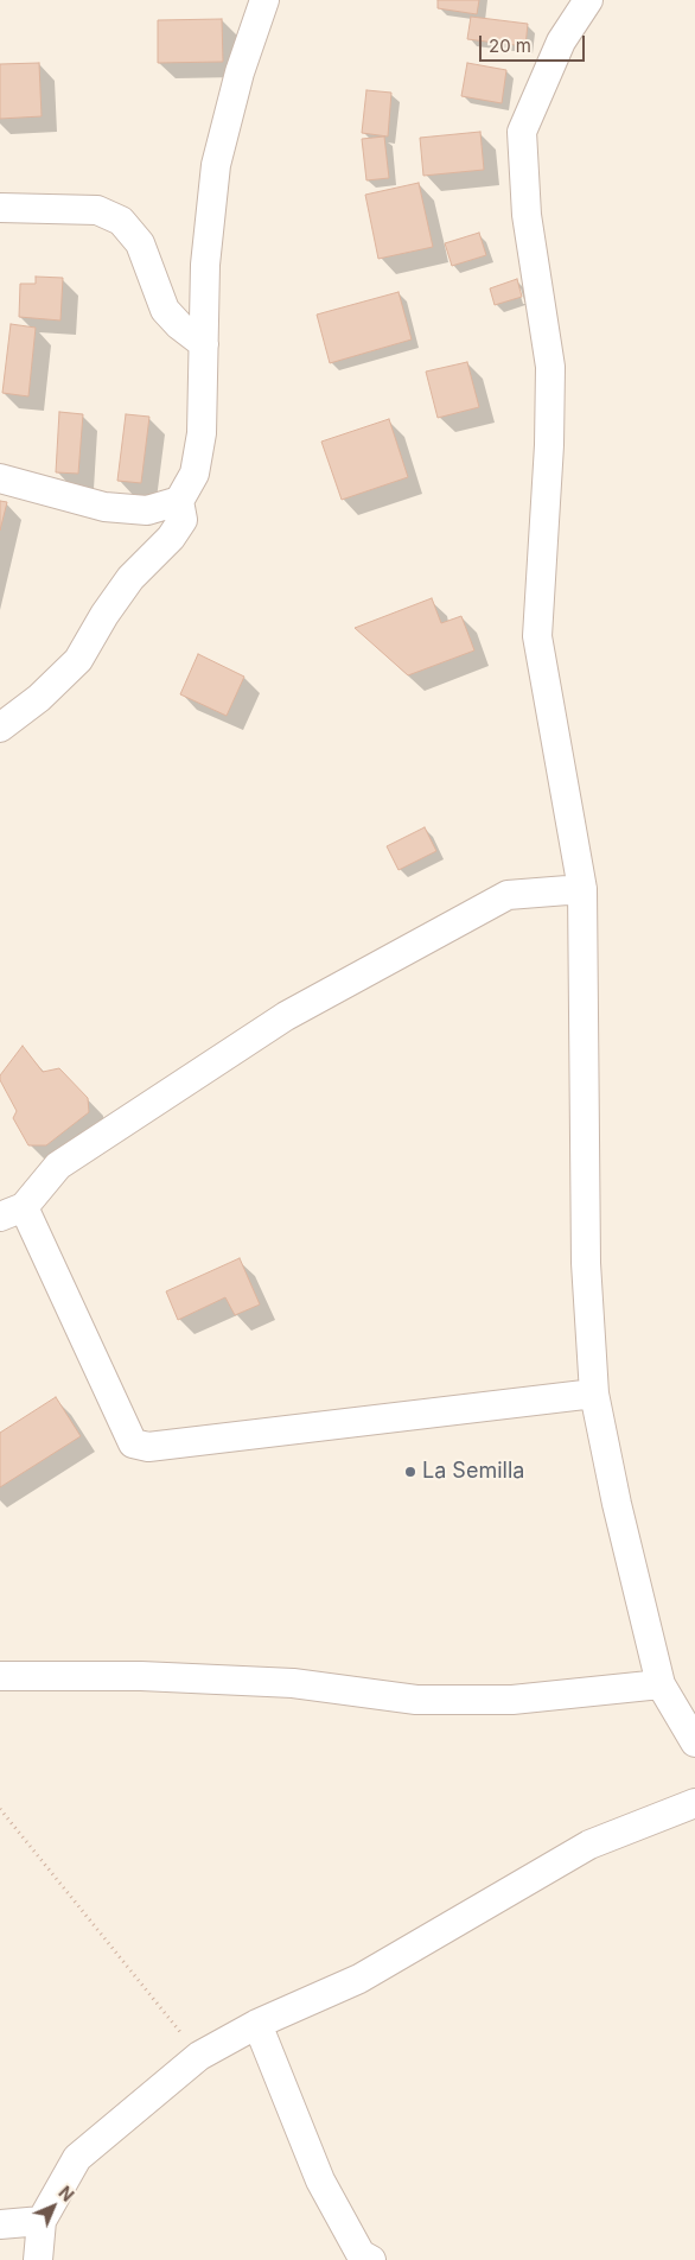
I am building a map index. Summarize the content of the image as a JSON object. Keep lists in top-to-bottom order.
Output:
{
  "places": ["La Semilla"],
  "scale_bar": "20 m",
  "north": "top right"
}
